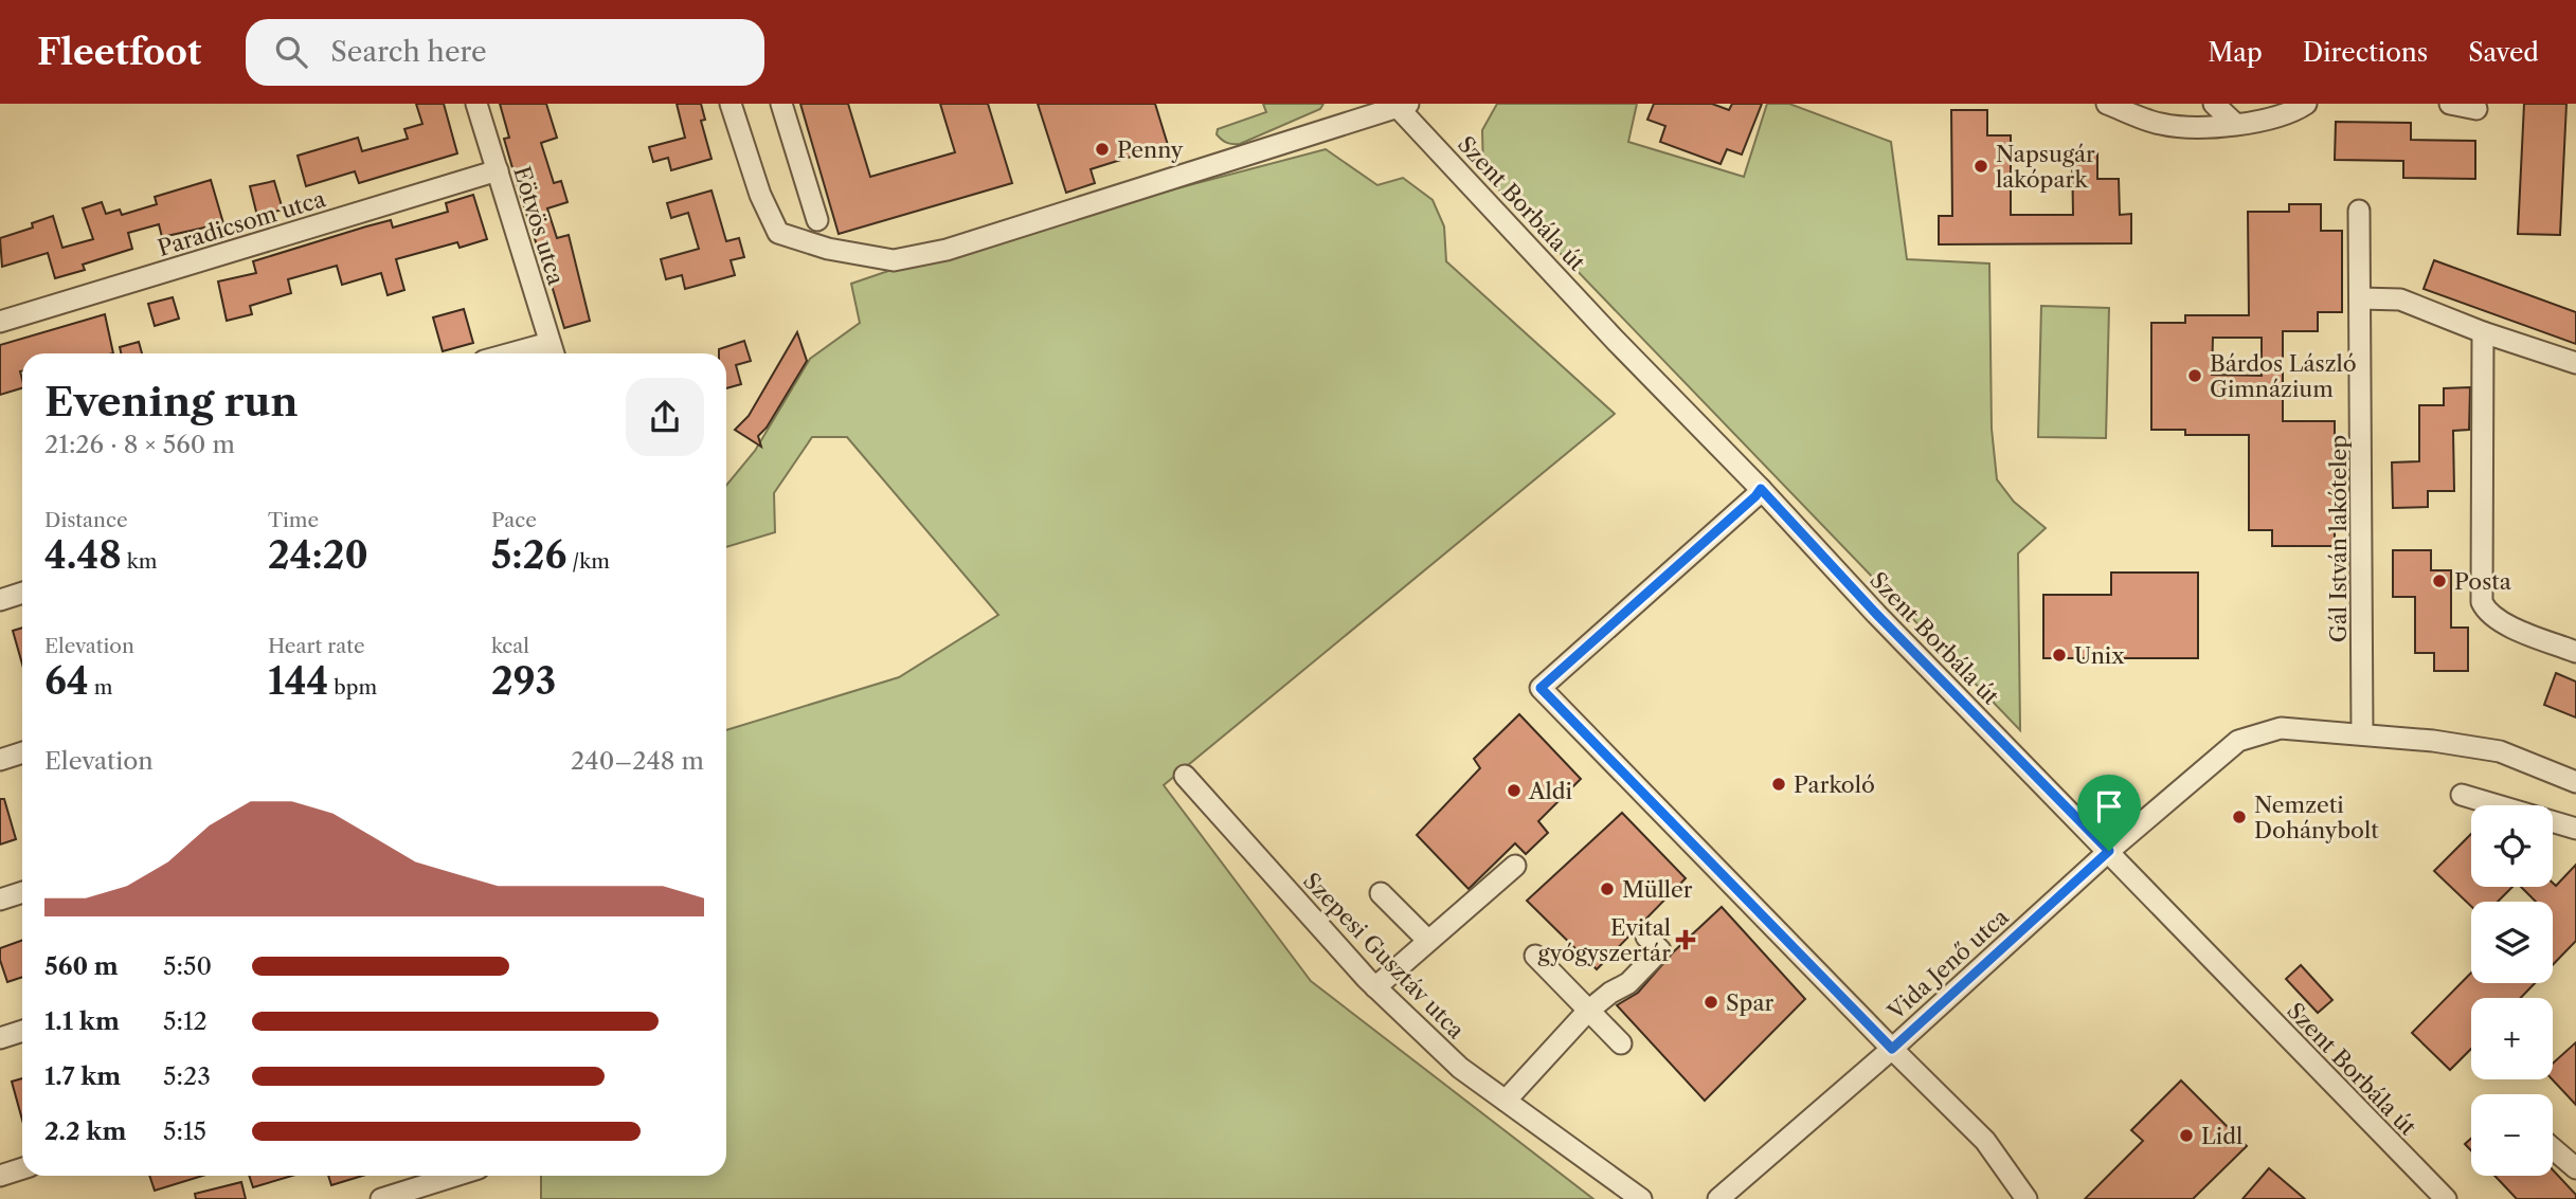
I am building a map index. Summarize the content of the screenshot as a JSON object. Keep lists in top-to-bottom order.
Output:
{
  "streets": {
    "street": [
      "Szent Borbála út",
      "Paradicsom utca",
      "Eötvös utca",
      "Gál István lakótelep",
      "Szepesi Gusztáv utca",
      "Vida Jenő utca"
    ]
  },
  "crossings": [
    ["Szent Borbála út", "Vida Jenő utca"],
    ["Paradicsom utca", "Eötvös utca"],
    ["Gál István lakótelep", "Vida Jenő utca"]
  ],
  "places": {
    "other": [
      "Penny",
      "Napsugár lakópark",
      "Bárdos László Gimnázium",
      "Posta",
      "Unix",
      "Parkoló",
      "Aldi",
      "Nemzeti Dohánybolt",
      "Müller",
      "Spar",
      "Lidl"
    ],
    "health": ["Evital gyógyszertár"]
  },
  "page": {
    "header": "Fleetfoot",
    "search": "Search here",
    "nav": ["Map", "Directions", "Saved"],
    "heading": ["Evening run", "21:26 · 8 × 560 m"],
    "stats": [
      ["Distance", "4.48 km"],
      ["Time", "24:20"],
      ["Pace", "5:26 /km"],
      ["Elevation", "64 m"],
      ["Heart rate", "144 bpm"],
      ["kcal", "293"]
    ],
    "chart": ["Elevation", "240–248 m"],
    "map_buttons": ["+", "−"],
    "list": [
      {
        "name": "560 m",
        "note": "5:50"
      },
      {
        "name": "1.1 km",
        "note": "5:12"
      },
      {
        "name": "1.7 km",
        "note": "5:23"
      },
      {
        "name": "2.2 km",
        "note": "5:15"
      }
    ]
  }
}
